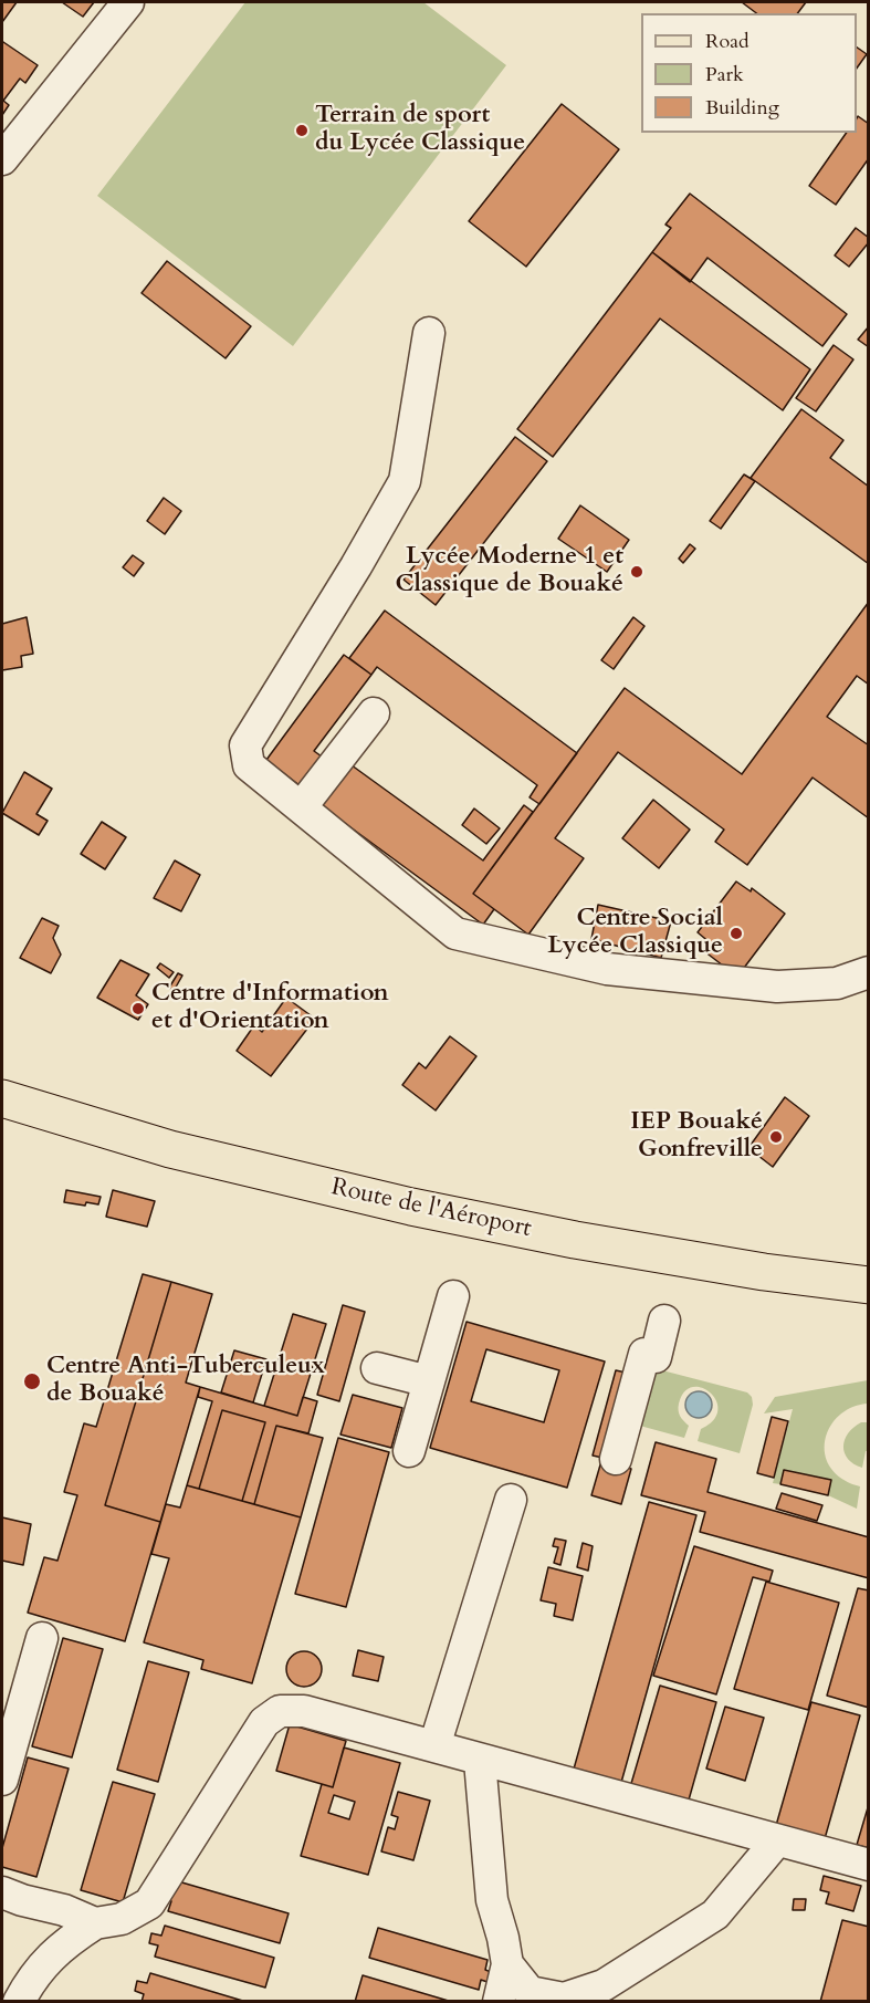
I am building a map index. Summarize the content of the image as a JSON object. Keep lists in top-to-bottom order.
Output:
{
  "streets": {
    "main road": ["Route de l'Aéroport"]
  },
  "places": [
    "Terrain de sport du Lycée Classique",
    "Lycée Moderne 1 et Classique de Bouaké",
    "Centre Social Lycée Classique",
    "Centre d'Information et d'Orientation",
    "IEP Bouaké Gonfreville",
    "Centre Anti-Tuberculeux de Bouaké"
  ],
  "legend": ["Road", "Park", "Building"]
}
